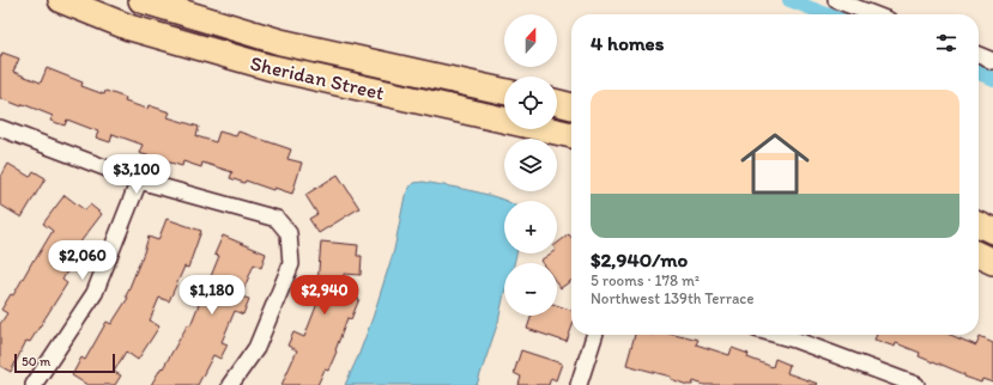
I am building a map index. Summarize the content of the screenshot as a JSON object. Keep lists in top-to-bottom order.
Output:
{
  "streets": {
    "main road": ["Sheridan Street"]
  },
  "scale_bar": "50 m",
  "north": "top",
  "page": {
    "map_buttons": ["+", "−"],
    "heading": "4 homes",
    "list": [
      {
        "name": "$2,940/mo",
        "note": "5 rooms · 178 m² · Northwest 139th Terrace"
      }
    ],
    "price": [
      "$3,100",
      "$2,060",
      "$1,180",
      "$2,940"
    ],
    "scale": "50 m"
  }
}
